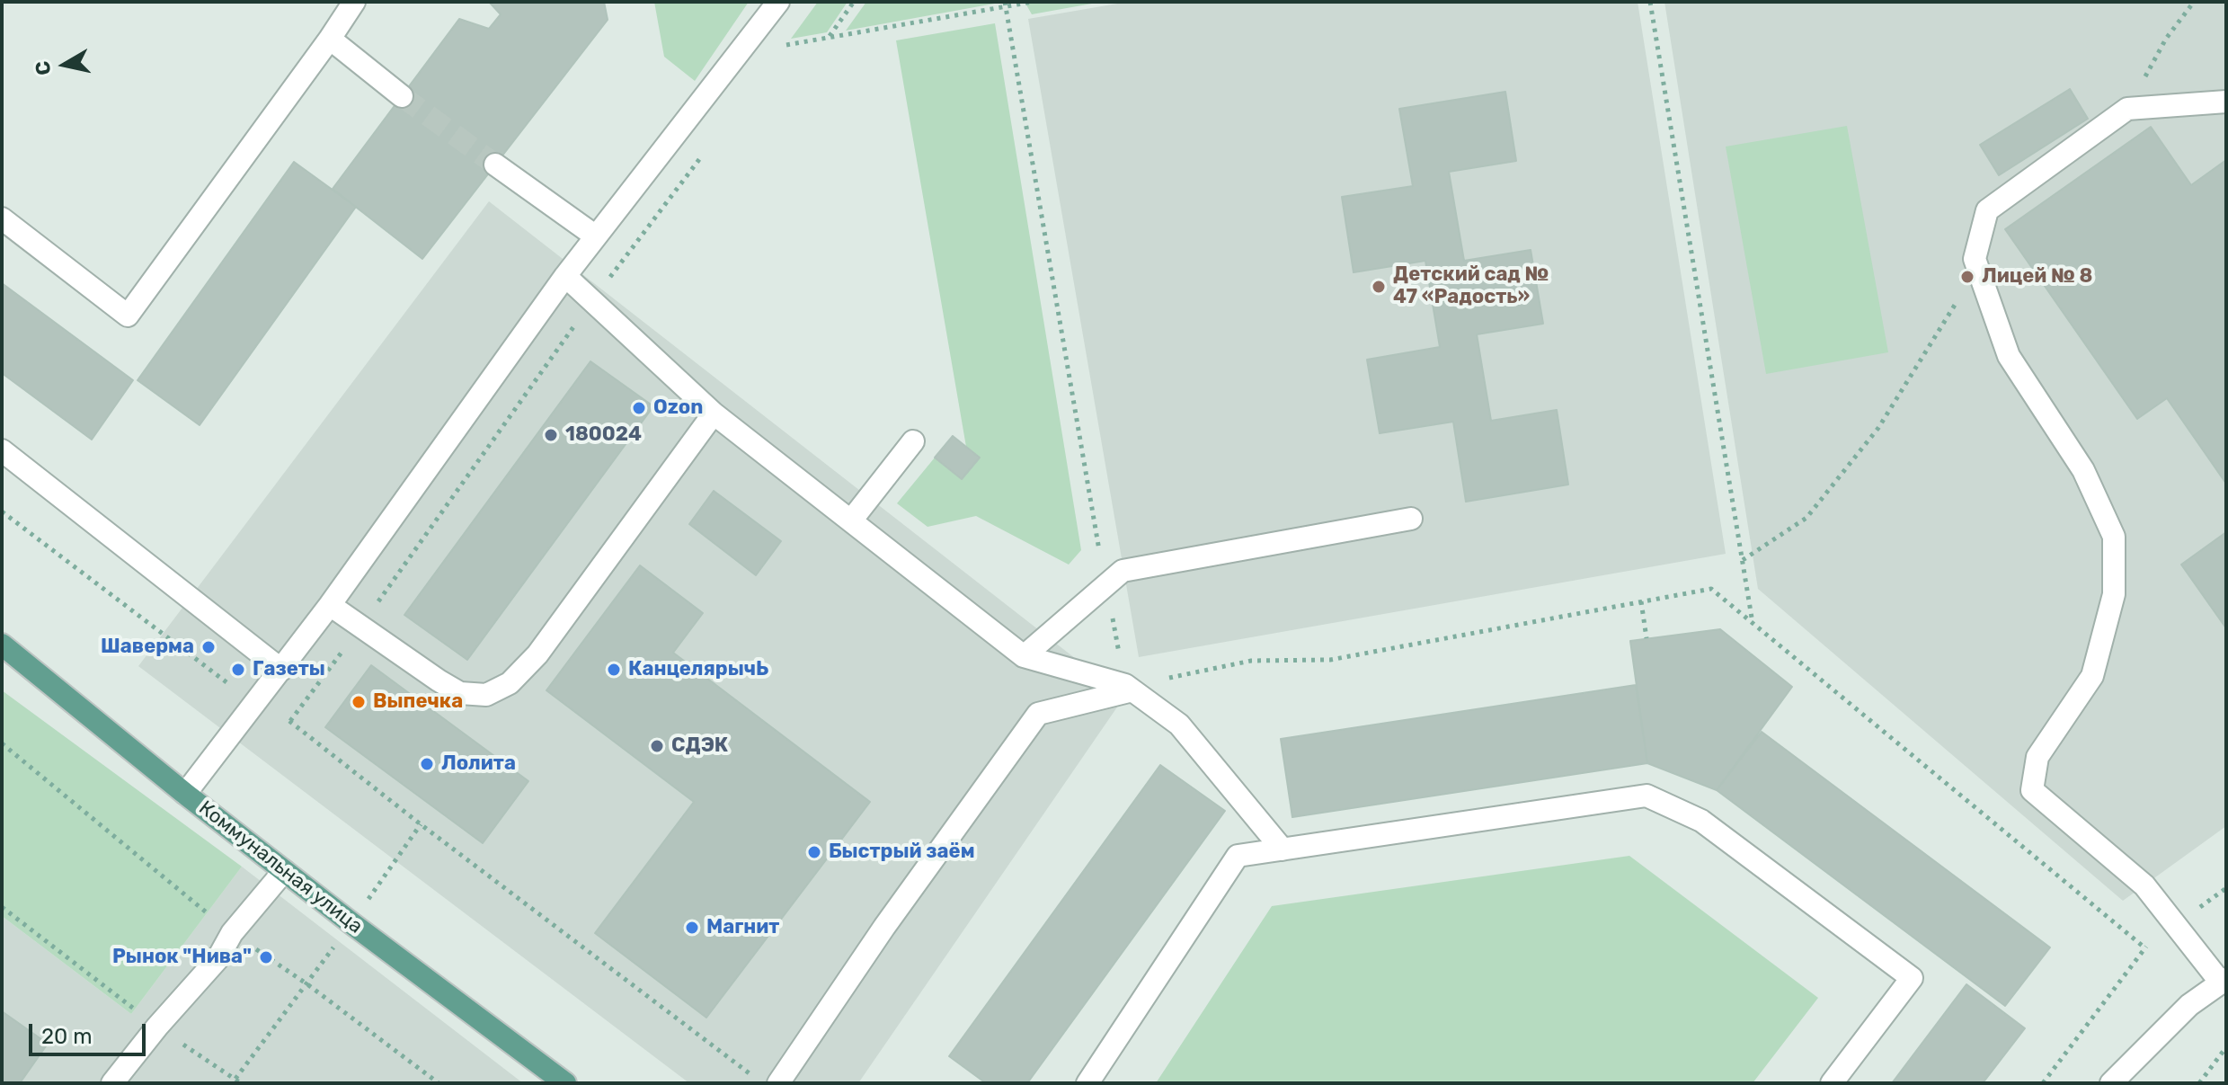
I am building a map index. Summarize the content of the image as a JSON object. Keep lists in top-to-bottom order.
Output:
{
  "streets": {
    "main road": ["Коммунальная улица"]
  },
  "places": [
    "Лицей № 8",
    "Детский сад № 47 «Радость»",
    "Ozon",
    "180024",
    "Шаверма",
    "Газеты",
    "КанцелярычЬ",
    "Выпечка",
    "СДЭК",
    "Лолита",
    "Быстрый заём",
    "Магнит",
    "Рынок \"Нива\""
  ],
  "scale_bar": "20 m",
  "north": "left"
}
